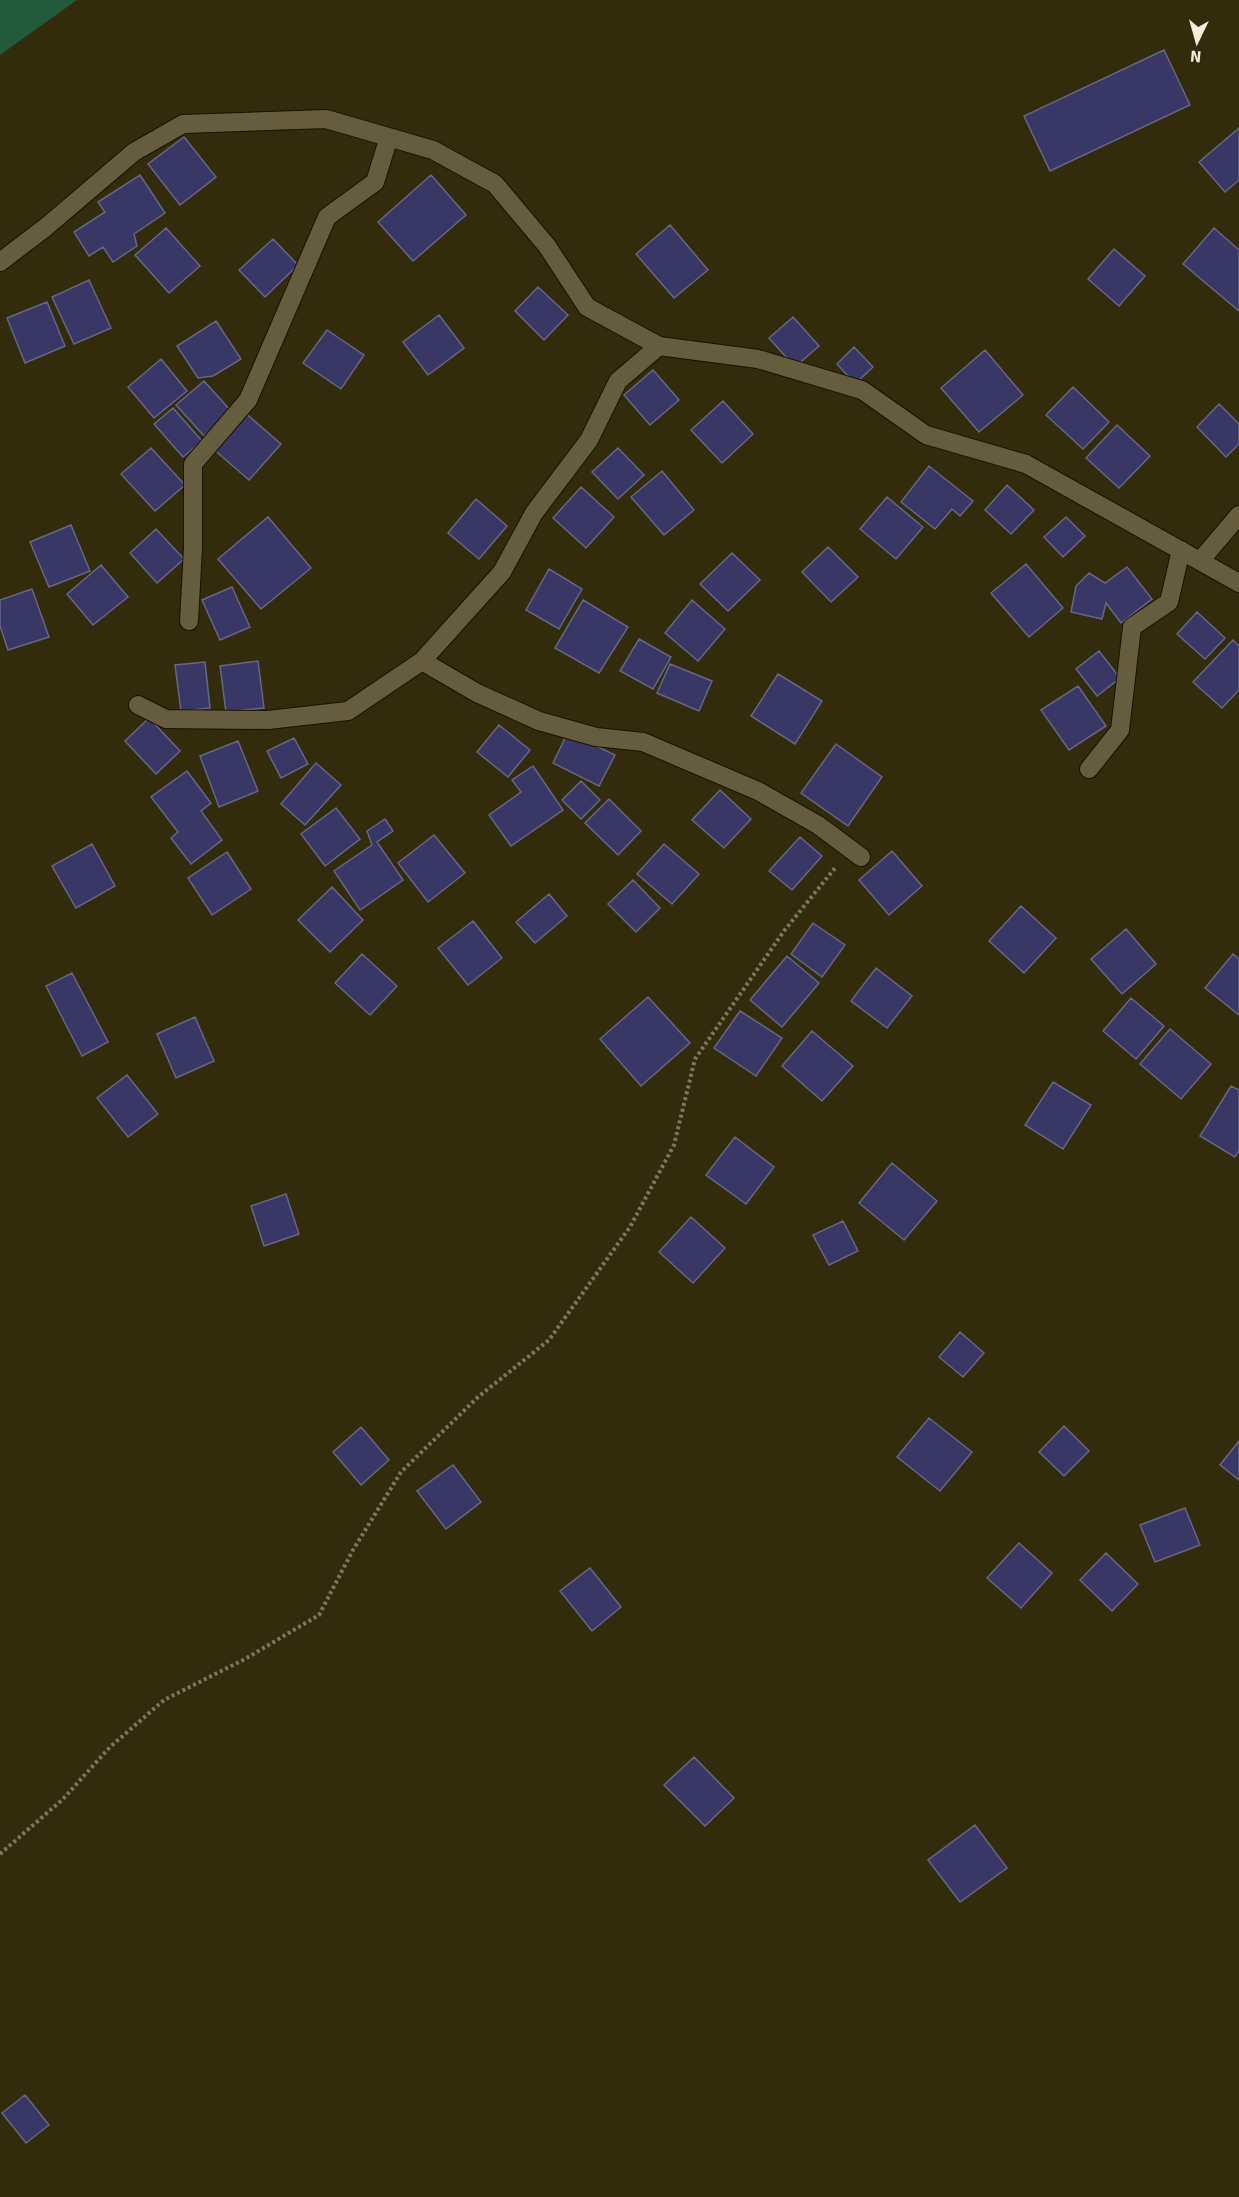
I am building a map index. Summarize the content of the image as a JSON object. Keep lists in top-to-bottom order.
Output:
{
  "north": "bottom"
}
